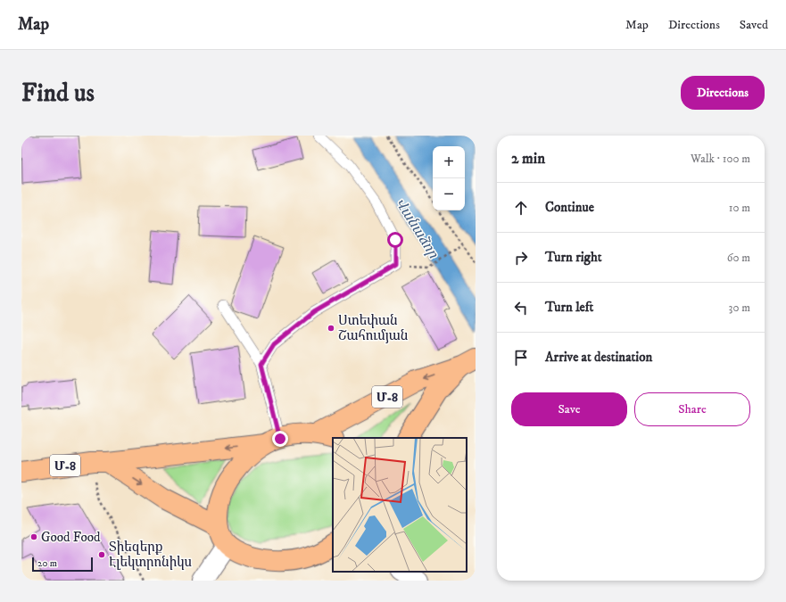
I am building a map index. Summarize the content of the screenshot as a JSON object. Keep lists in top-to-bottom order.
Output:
{
  "streets": {
    "highway": ["Մ-8"]
  },
  "water": ["Վանաձոր"],
  "places": ["Ստեփան Շահումյան", "Good Food", "Տիեզերք Էլեկտրոնիկս"],
  "scale_bar": "20 m",
  "page": {
    "header": "Map",
    "nav": ["Map", "Directions", "Saved"],
    "buttons": [
      "Directions",
      ["Save", "Share"]
    ],
    "title": "Find us",
    "heading": ["2 min", "Walk · 100 m"],
    "map_buttons": ["+", "−"],
    "list": [
      ["Continue", "10 m"],
      ["Turn right", "60 m"],
      ["Turn left", "30 m"],
      "Arrive at destination"
    ],
    "scale": "20 m"
  }
}
